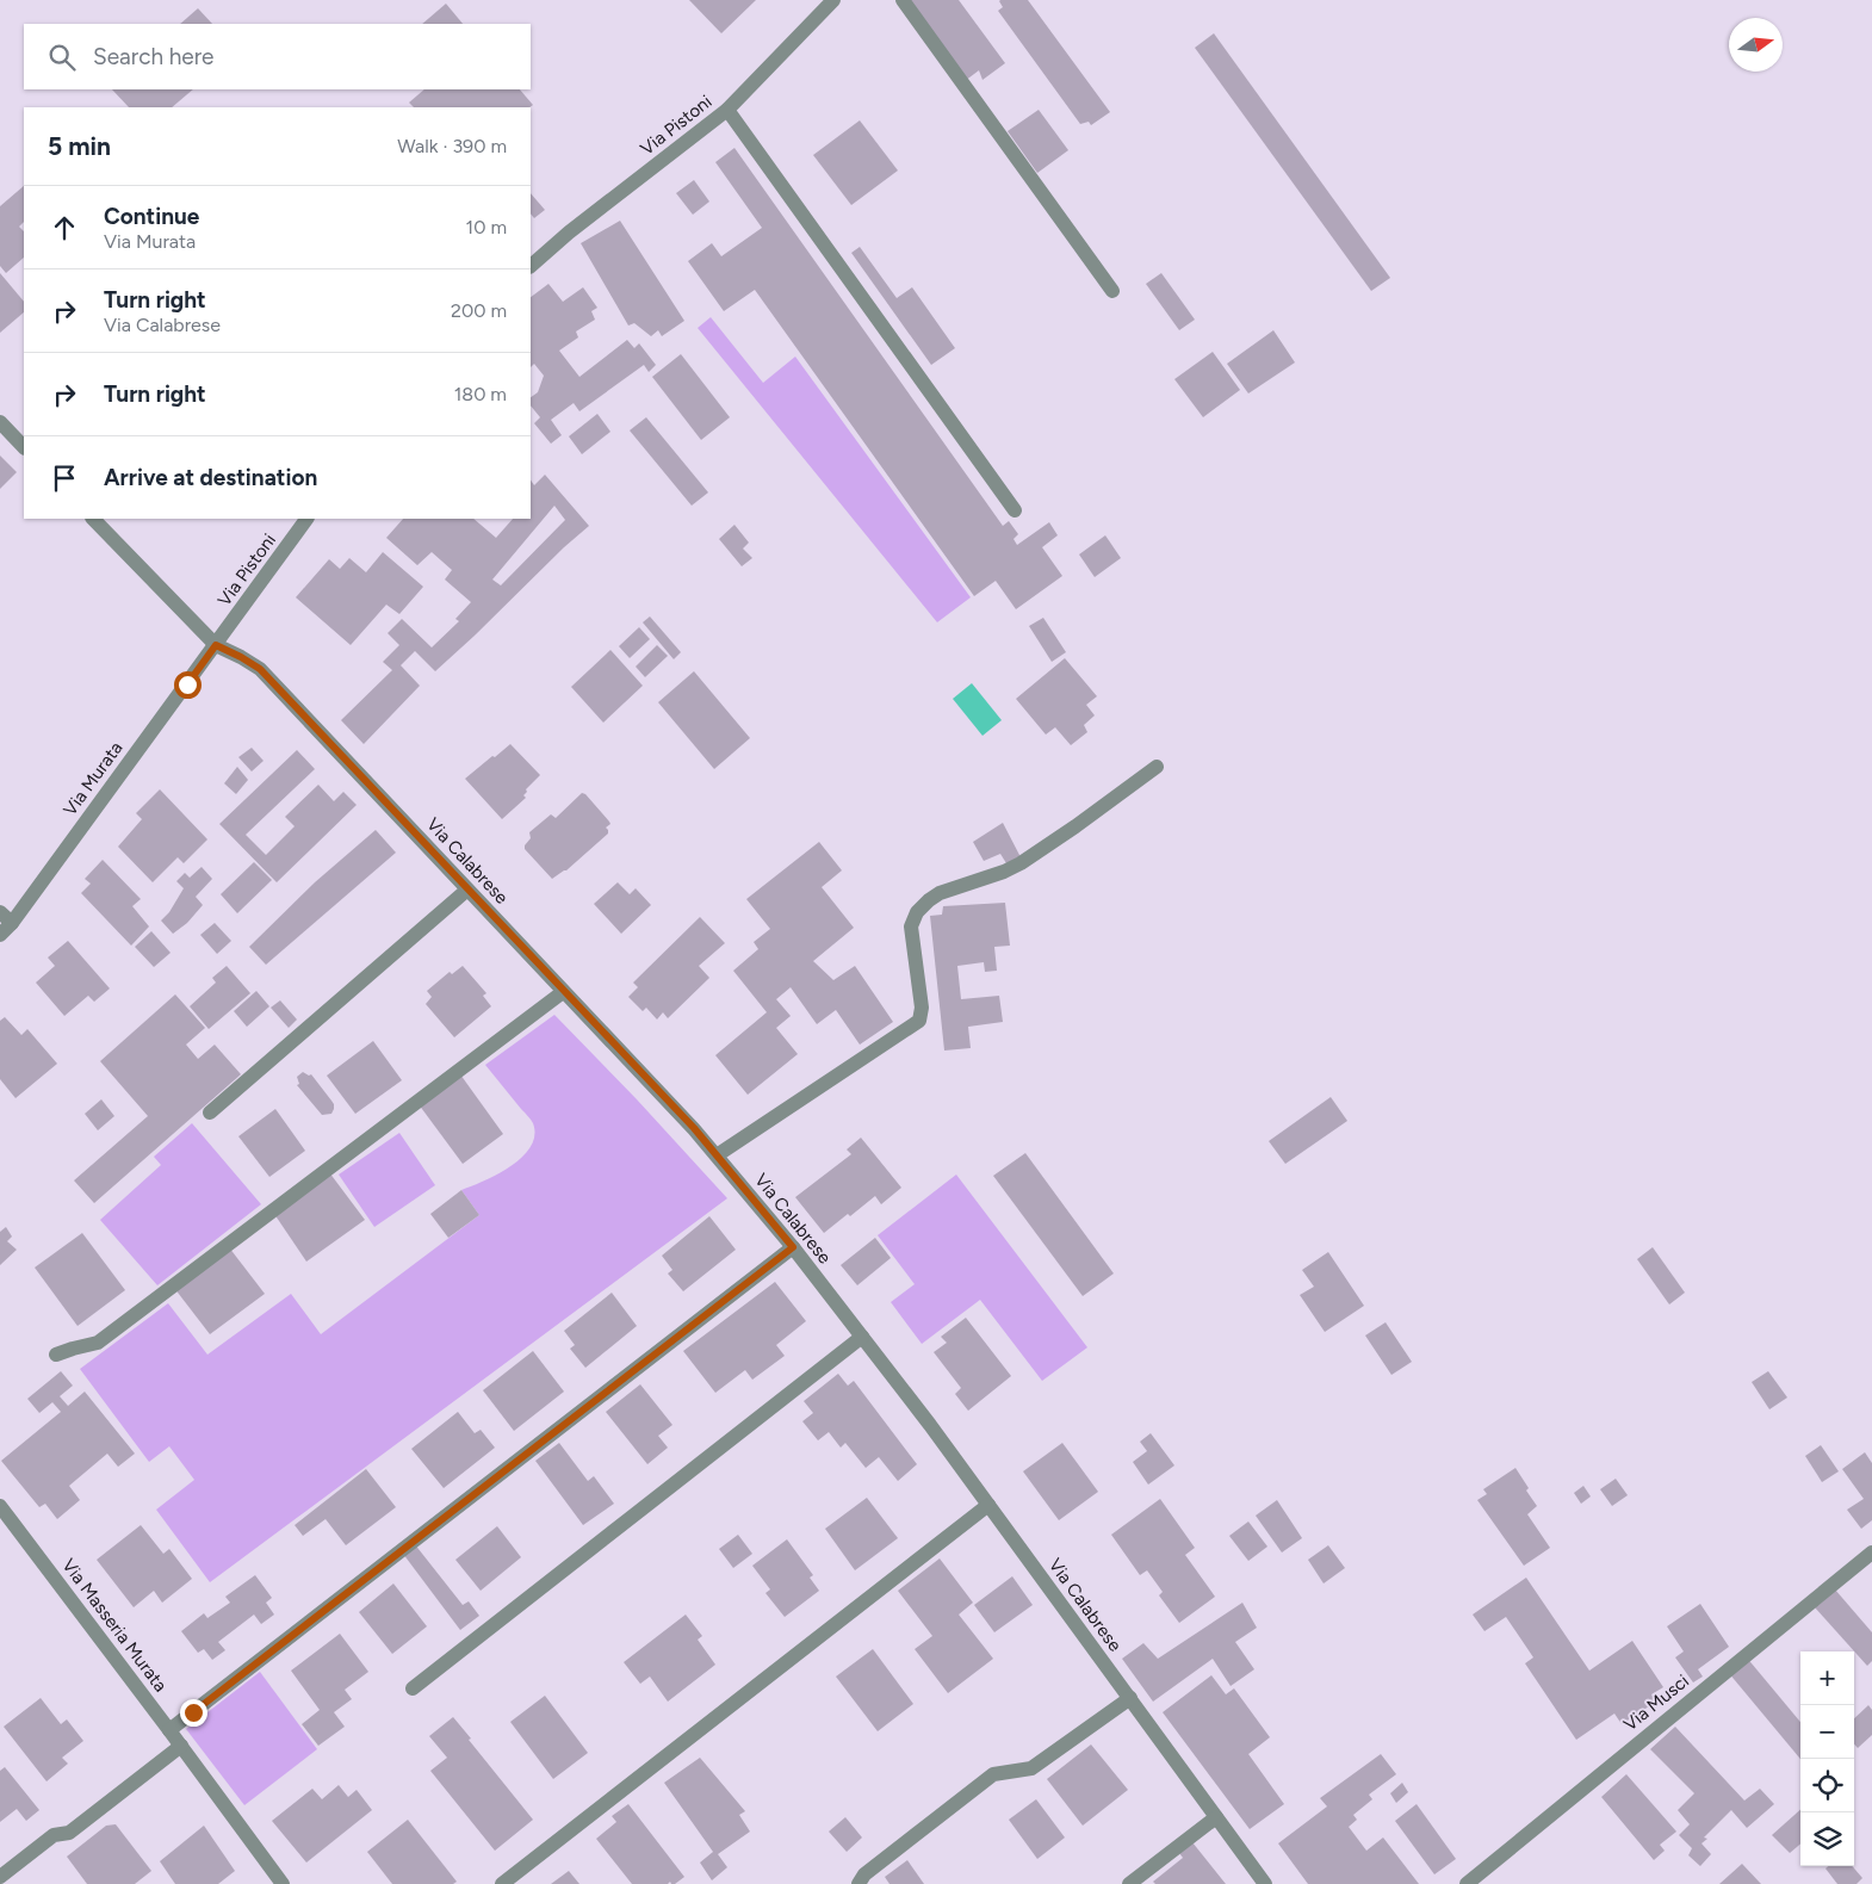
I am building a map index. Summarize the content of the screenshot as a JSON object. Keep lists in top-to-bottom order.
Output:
{
  "streets": {
    "street": [
      "Via Pistoni",
      "Via Murata",
      "Via Calabrese",
      "Via Masseria Murata",
      "Via Musci"
    ]
  },
  "crossings": [
    ["Via Pistoni", "Via Murata"],
    ["Via Pistoni", "Via Calabrese"],
    ["Via Murata", "Via Calabrese"]
  ],
  "north": "right",
  "page": {
    "search": "Search here",
    "heading": ["5 min", "Walk · 390 m"],
    "list": [
      ["Continue", "Via Murata", "10 m"],
      ["Turn right", "Via Calabrese", "200 m"],
      ["Turn right", "180 m"],
      "Arrive at destination"
    ],
    "map_buttons": ["+", "−"]
  }
}
